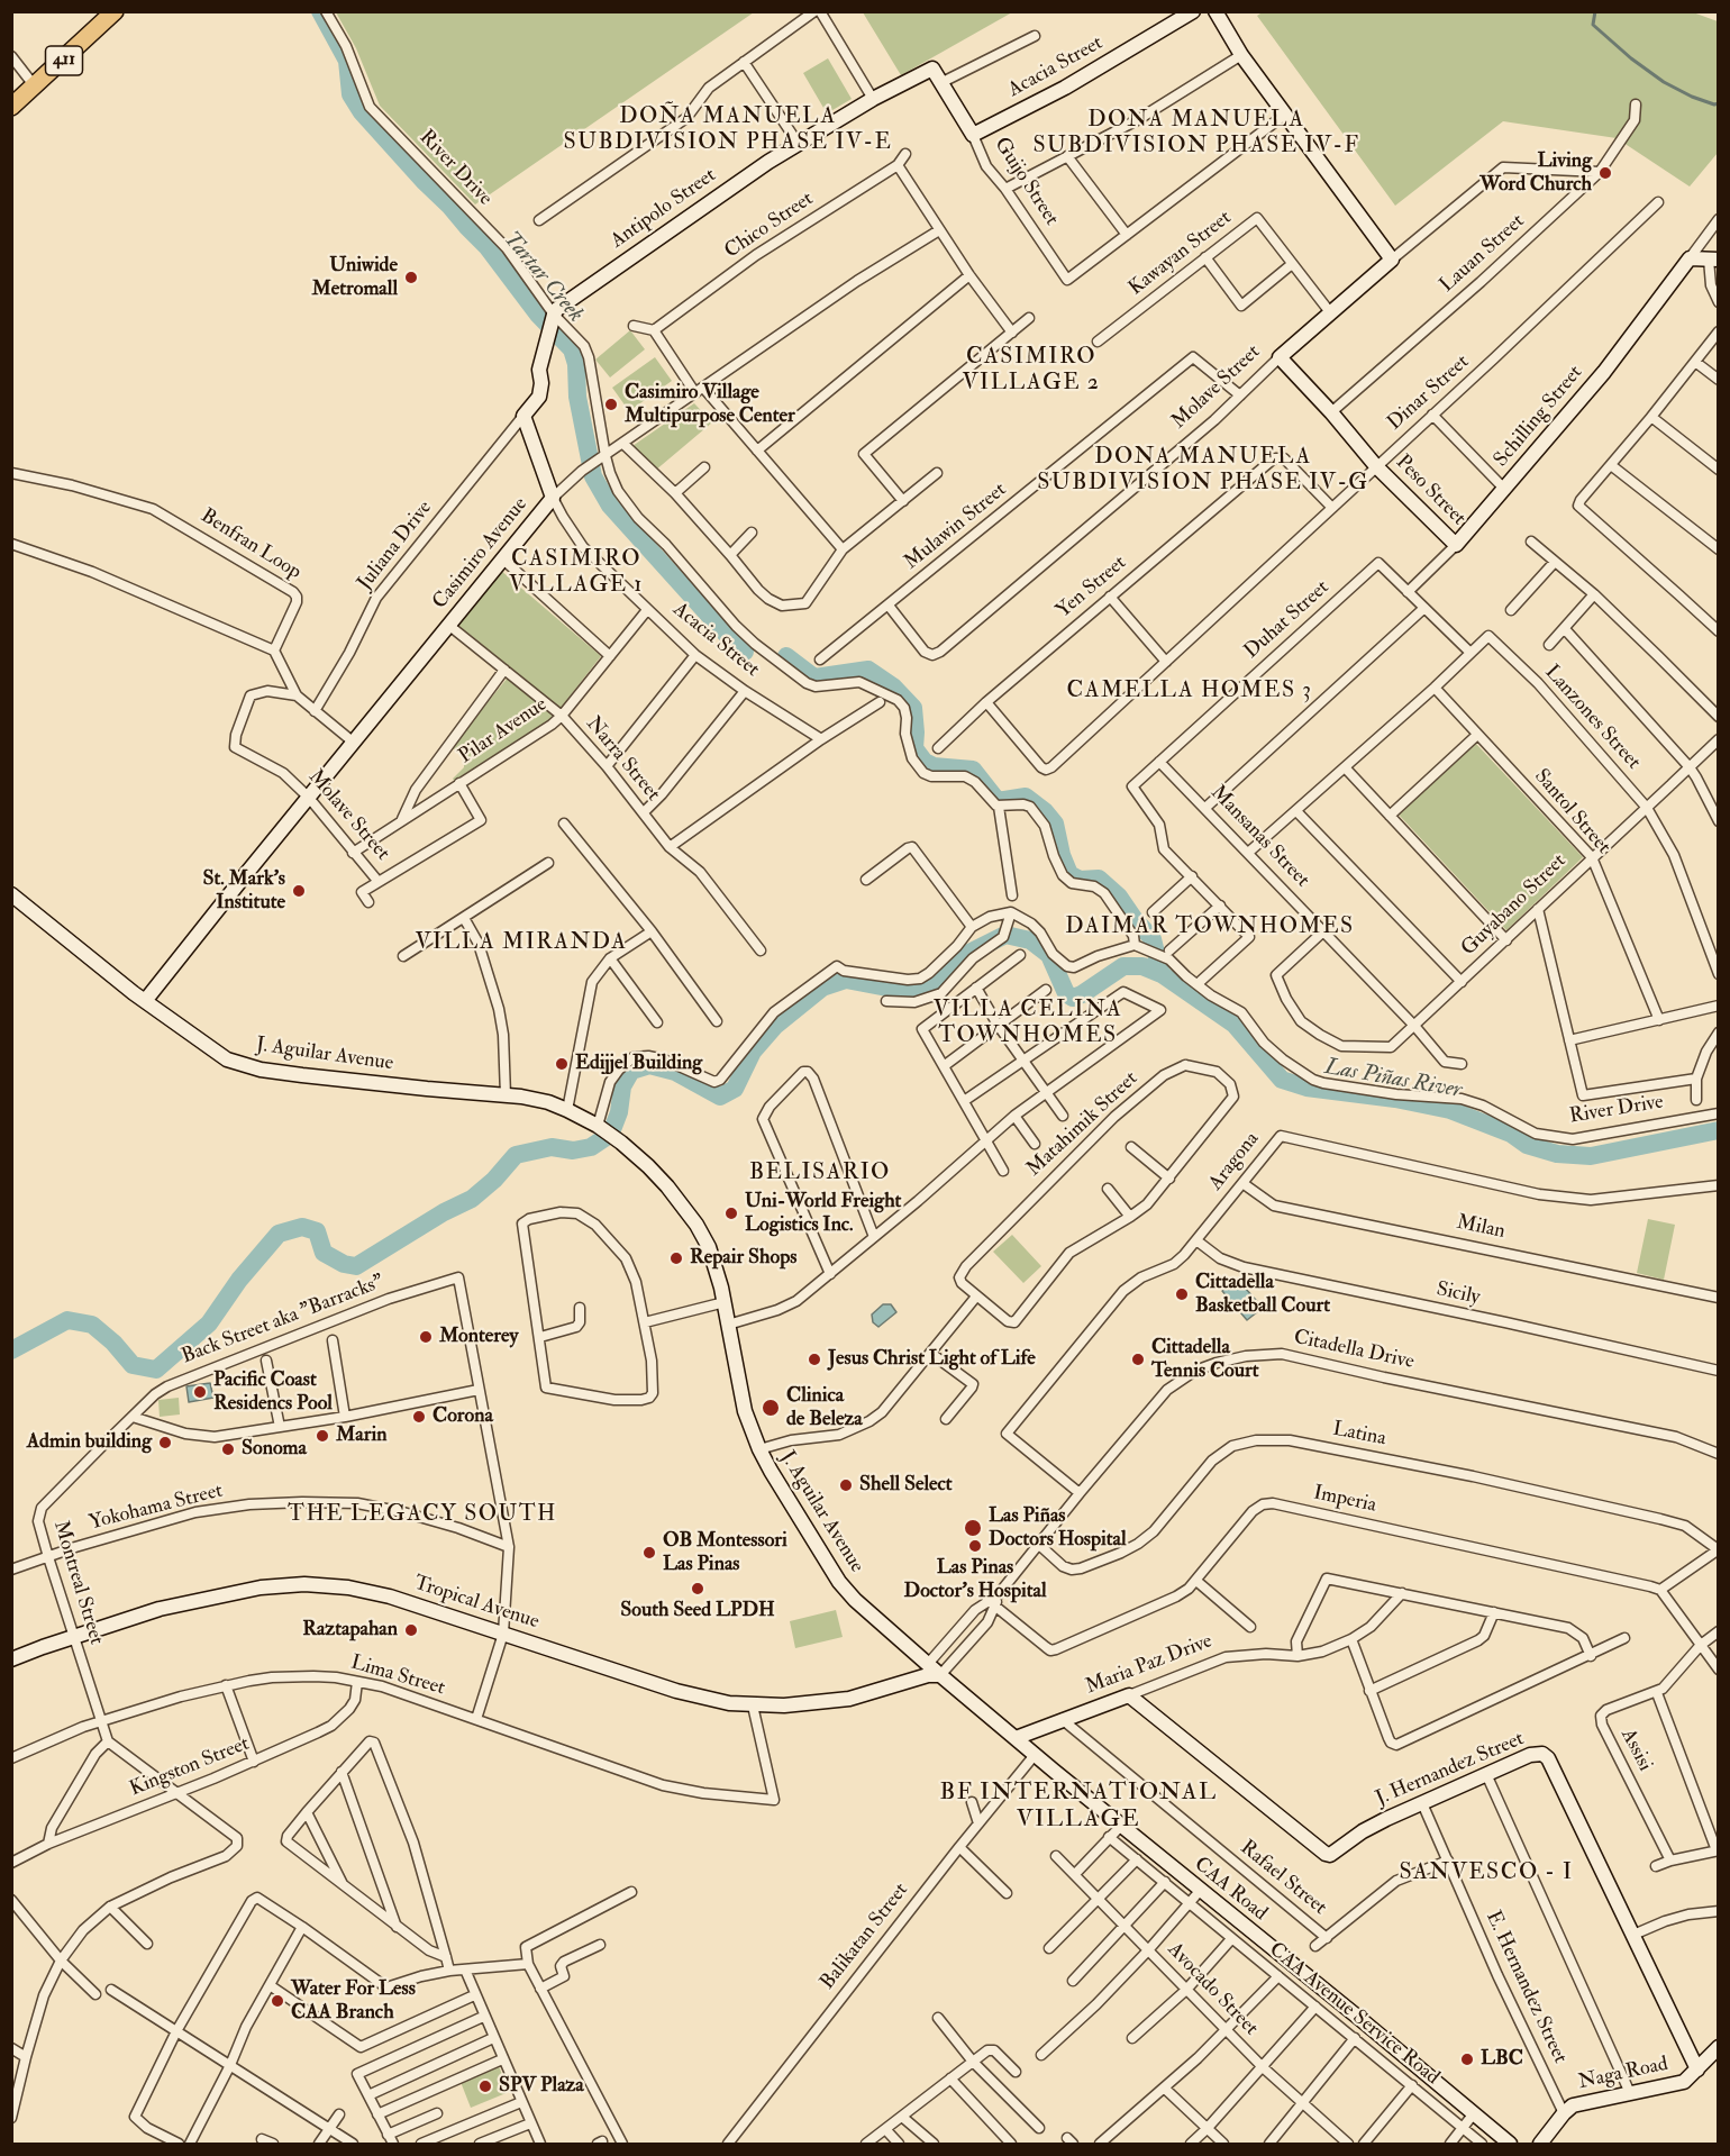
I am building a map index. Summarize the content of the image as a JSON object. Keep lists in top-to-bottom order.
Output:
{
  "streets": {
    "highway": ["411"],
    "street": [
      "Acacia Street",
      "River Drive",
      "Guijo Street",
      "Antipolo Street",
      "Chico Street",
      "Kawayan Street",
      "Lauan Street",
      "Molave Street",
      "Dinar Street",
      "Schilling Street",
      "Peso Street",
      "Mulawin Street",
      "Benfran Loop",
      "Juliana Drive",
      "Casimiro Avenue",
      "Yen Street",
      "Duhat Street",
      "Lanzones Street",
      "Pilar Avenue",
      "Narra Street",
      "Santol Street",
      "Mansanas Street",
      "Guyabano Street",
      "J. Aguilar Avenue",
      "Matahimik Street",
      "Aragona",
      "Milan",
      "Sicily",
      "Back Street aka \"Barracks\"",
      "Citadella Drive",
      "Latina",
      "Imperia",
      "Yokohama Street",
      "Montreal Street",
      "Tropical Avenue",
      "Maria Paz Drive",
      "Lima Street",
      "Assisi",
      "Kingston Street",
      "J. Hernandez Street",
      "Rafael Street",
      "CAA Road",
      "Balikatan Street",
      "E. Hernandez Street",
      "Avocado Street",
      "CAA Avenue Service Road",
      "Naga Road"
    ]
  },
  "crossings": [
    ["Acacia Street", "Guijo Street"],
    ["Acacia Street", "Juliana Drive"],
    ["Acacia Street", "Casimiro Avenue"],
    ["Acacia Street", "Pilar Avenue"],
    ["River Drive", "Antipolo Street"],
    ["River Drive", "Casimiro Avenue"],
    ["Guijo Street", "Antipolo Street"],
    ["Kawayan Street", "Molave Street"],
    ["Lauan Street", "Molave Street"],
    ["Lauan Street", "Peso Street"],
    ["Molave Street", "Peso Street"],
    ["Molave Street", "Mulawin Street"],
    ["Molave Street", "Casimiro Avenue"],
    ["Molave Street", "Pilar Avenue"],
    ["Dinar Street", "Peso Street"],
    ["Dinar Street", "Yen Street"],
    ["Schilling Street", "Peso Street"],
    ["Schilling Street", "Duhat Street"],
    ["Casimiro Avenue", "Narra Street"],
    ["Casimiro Avenue", "J. Aguilar Avenue"],
    ["Duhat Street", "Mansanas Street"],
    ["Lanzones Street", "Guyabano Street"],
    ["Pilar Avenue", "Narra Street"],
    ["Santol Street", "Guyabano Street"],
    ["Mansanas Street", "Guyabano Street"],
    ["J. Aguilar Avenue", "Citadella Drive"],
    ["J. Aguilar Avenue", "Tropical Avenue"],
    ["J. Aguilar Avenue", "CAA Road"],
    ["Aragona", "Milan"],
    ["Aragona", "Sicily"],
    ["Aragona", "Citadella Drive"],
    ["Back Street aka \"Barracks\"", "Montreal Street"],
    ["Citadella Drive", "Latina"],
    ["Citadella Drive", "Imperia"],
    ["Citadella Drive", "Tropical Avenue"],
    ["Citadella Drive", "CAA Road"],
    ["Yokohama Street", "Montreal Street"],
    ["Montreal Street", "Tropical Avenue"],
    ["Montreal Street", "Lima Street"],
    ["Tropical Avenue", "Lima Street"],
    ["Tropical Avenue", "CAA Road"],
    ["Maria Paz Drive", "J. Hernandez Street"],
    ["Maria Paz Drive", "Rafael Street"],
    ["Maria Paz Drive", "CAA Road"],
    ["Lima Street", "Kingston Street"],
    ["J. Hernandez Street", "E. Hernandez Street"],
    ["J. Hernandez Street", "Naga Road"],
    ["CAA Road", "Balikatan Street"],
    ["E. Hernandez Street", "Naga Road"]
  ],
  "districts": [
    "DOÑA MANUELA SUBDIVISION PHASE IV-E",
    "DONA MANUELA SUBDIVISION PHASE IV-F",
    "CASIMIRO VILLAGE 2",
    "DONA MANUELA SUBDIVISION PHASE IV-G",
    "CASIMIRO VILLAGE 1",
    "CAMELLA HOMES 3",
    "DAIMAR TOWNHOMES",
    "VILLA MIRANDA",
    "VILLA CELINA TOWNHOMES",
    "BELISARIO",
    "THE LEGACY SOUTH",
    "BF INTERNATIONAL VILLAGE",
    "SANVESCO - I"
  ],
  "water": ["Tartar Creek", "Las Piñas River"],
  "places": [
    "Living Word Church",
    "Uniwide Metromall",
    "Casimiro Village Multipurpose Center",
    "St. Mark's Institute",
    "Edijjel Building",
    "Uni-World Freight Logistics Inc.",
    "Repair Shops",
    "Cittadella Basketball Court",
    "Monterey",
    "Jesus Christ Light of Life",
    "Cittadella Tennis Court",
    "Pacific Coast Residencs Pool",
    "Clinica de Beleza",
    "Corona",
    "Marin",
    "Admin building",
    "Sonoma",
    "Shell Select",
    "Las Piñas Doctors Hospital",
    "Las Pinas Doctor's Hospital",
    "OB Montessori Las Pinas",
    "South Seed LPDH",
    "Raztapahan",
    "Water For Less CAA Branch",
    "LBC",
    "SPV Plaza"
  ]
}
